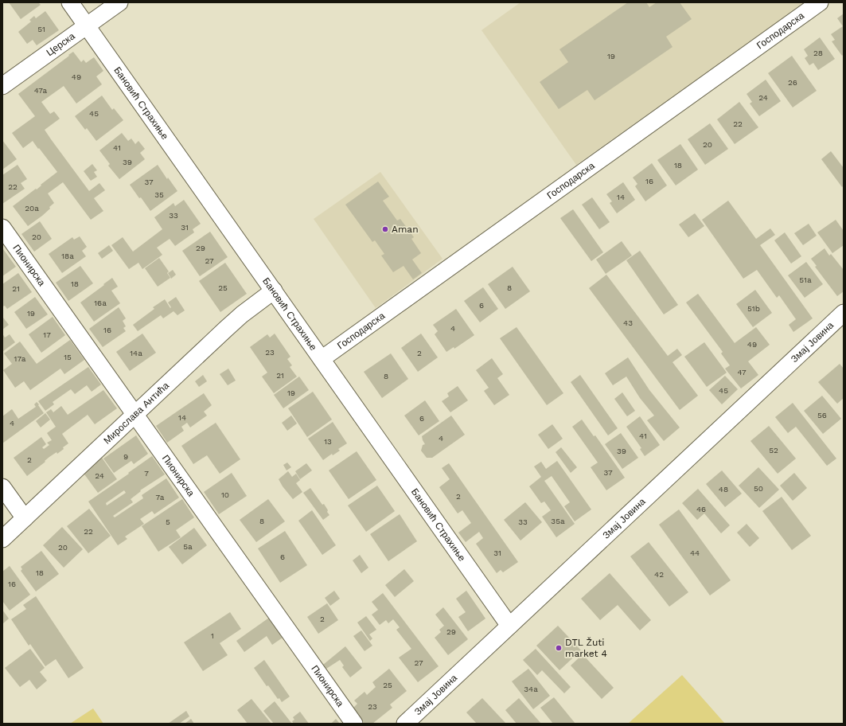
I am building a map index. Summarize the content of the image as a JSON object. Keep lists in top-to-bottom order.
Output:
{
  "streets": {
    "street": [
      "Господарска",
      "Церска",
      "Бановић Страхиње",
      "Пионирска",
      "Змај Јовина",
      "Мирослава Антића"
    ]
  },
  "crossings": [
    ["Господарска", "Бановић Страхиње"],
    ["Церска", "Бановић Страхиње"],
    ["Бановић Страхиње", "Змај Јовина"],
    ["Бановић Страхиње", "Мирослава Антића"],
    ["Пионирска", "Мирослава Антића"]
  ],
  "places": ["Aman", "DTL Žuti market 4"],
  "house_numbers": [
    "51",
    "28",
    "19",
    "49",
    "26",
    "47a",
    "24",
    "45",
    "22",
    "20",
    "41",
    "39",
    "18",
    "16",
    "37",
    "22",
    "35",
    "14",
    "20a",
    "33",
    "31",
    "20",
    "29",
    "18a",
    "27",
    "51a",
    "18",
    "25",
    "8",
    "21",
    "16a",
    "6",
    "51b",
    "19",
    "43",
    "4",
    "16",
    "17",
    "49",
    "23",
    "14a",
    "2",
    "15",
    "17a",
    "47",
    "21",
    "8",
    "45",
    "19",
    "56",
    "14",
    "6",
    "4",
    "41",
    "4",
    "13",
    "52",
    "39",
    "9",
    "2",
    "37",
    "7",
    "24",
    "50",
    "48",
    "10",
    "2",
    "7a",
    "46",
    "8",
    "35a",
    "5",
    "33",
    "22",
    "5a",
    "20",
    "31",
    "44",
    "6",
    "18",
    "42",
    "16",
    "2",
    "29",
    "1",
    "27",
    "25",
    "34a",
    "23"
  ]
}
